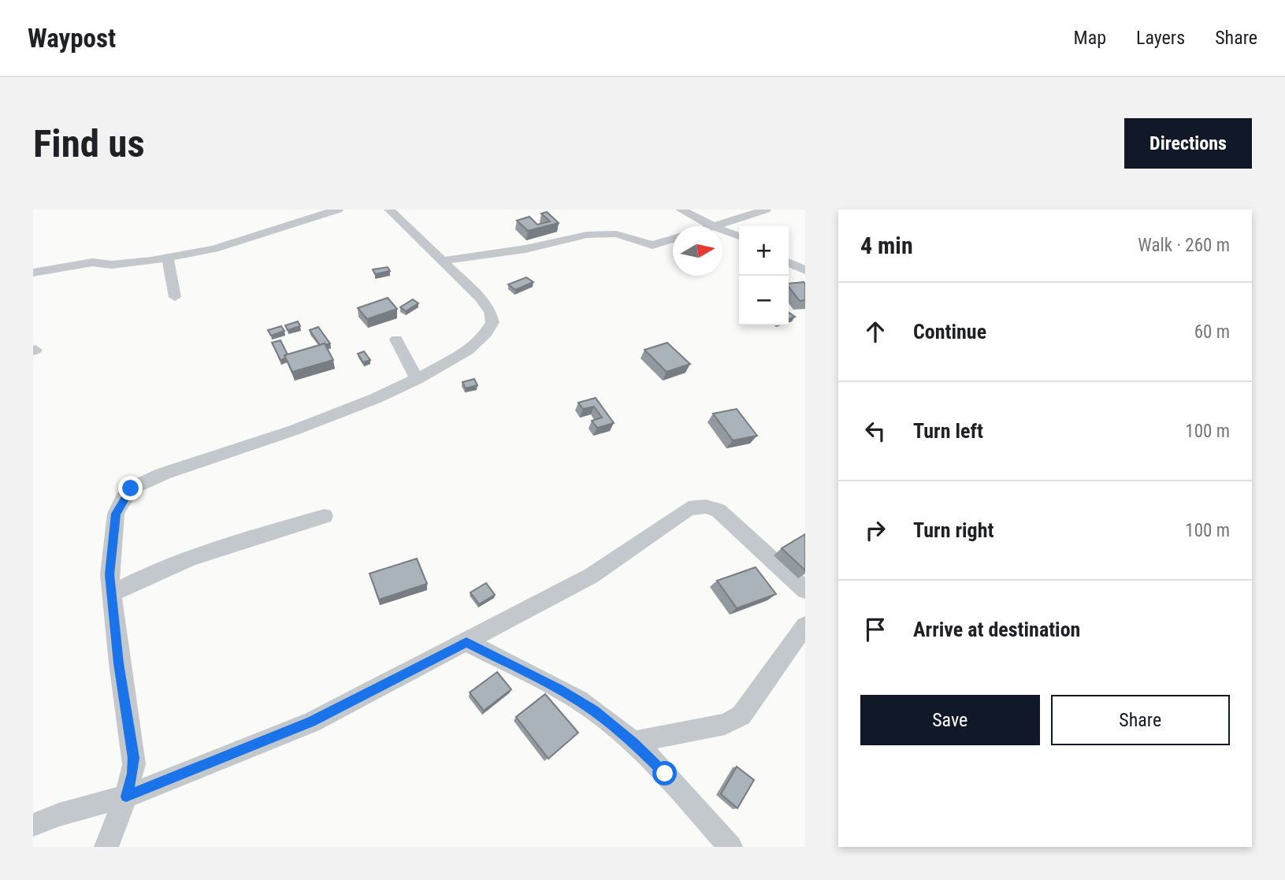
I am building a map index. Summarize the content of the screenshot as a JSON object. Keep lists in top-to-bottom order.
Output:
{
  "north": "right",
  "page": {
    "header": "Waypost",
    "nav": ["Map", "Layers", "Share"],
    "buttons": [
      "Directions",
      ["Save", "Share"]
    ],
    "title": "Find us",
    "heading": ["4 min", "Walk · 260 m"],
    "map_buttons": ["+", "−"],
    "list": [
      ["Continue", "60 m"],
      ["Turn left", "100 m"],
      ["Turn right", "100 m"],
      "Arrive at destination"
    ]
  }
}
